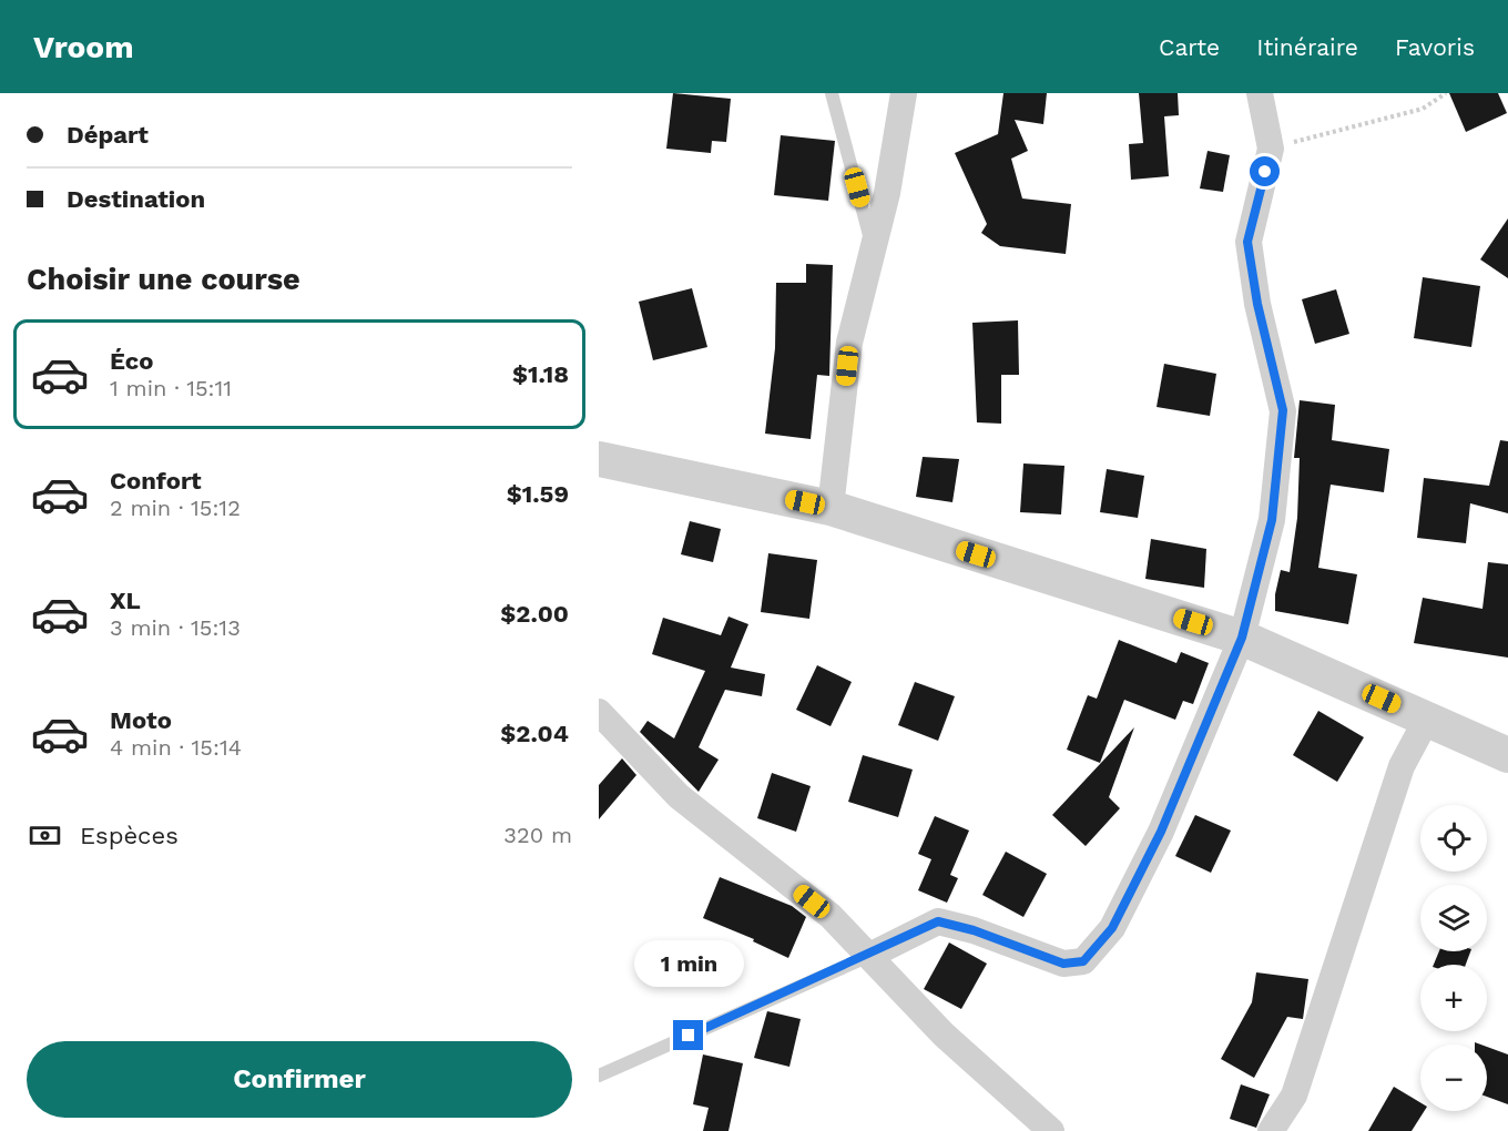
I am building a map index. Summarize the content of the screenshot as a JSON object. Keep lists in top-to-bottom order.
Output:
{
  "page": {
    "header": "Vroom",
    "nav": ["Carte", "Itinéraire", "Favoris"],
    "banner": ["Départ", "Destination"],
    "heading": "Choisir une course",
    "list": [
      {
        "name": "Éco",
        "note": "1 min · 15:11",
        "value": "$1.18"
      },
      {
        "name": "Confort",
        "note": "2 min · 15:12",
        "value": "$1.59"
      },
      {
        "name": "XL",
        "note": "3 min · 15:13",
        "value": "$2.00"
      },
      {
        "name": "Moto",
        "note": "4 min · 15:14",
        "value": "$2.04"
      }
    ],
    "pay": ["Espèces", "320 m"],
    "map_buttons": ["+", "−"],
    "bubble": "1 min",
    "buttons": "Confirmer"
  }
}
